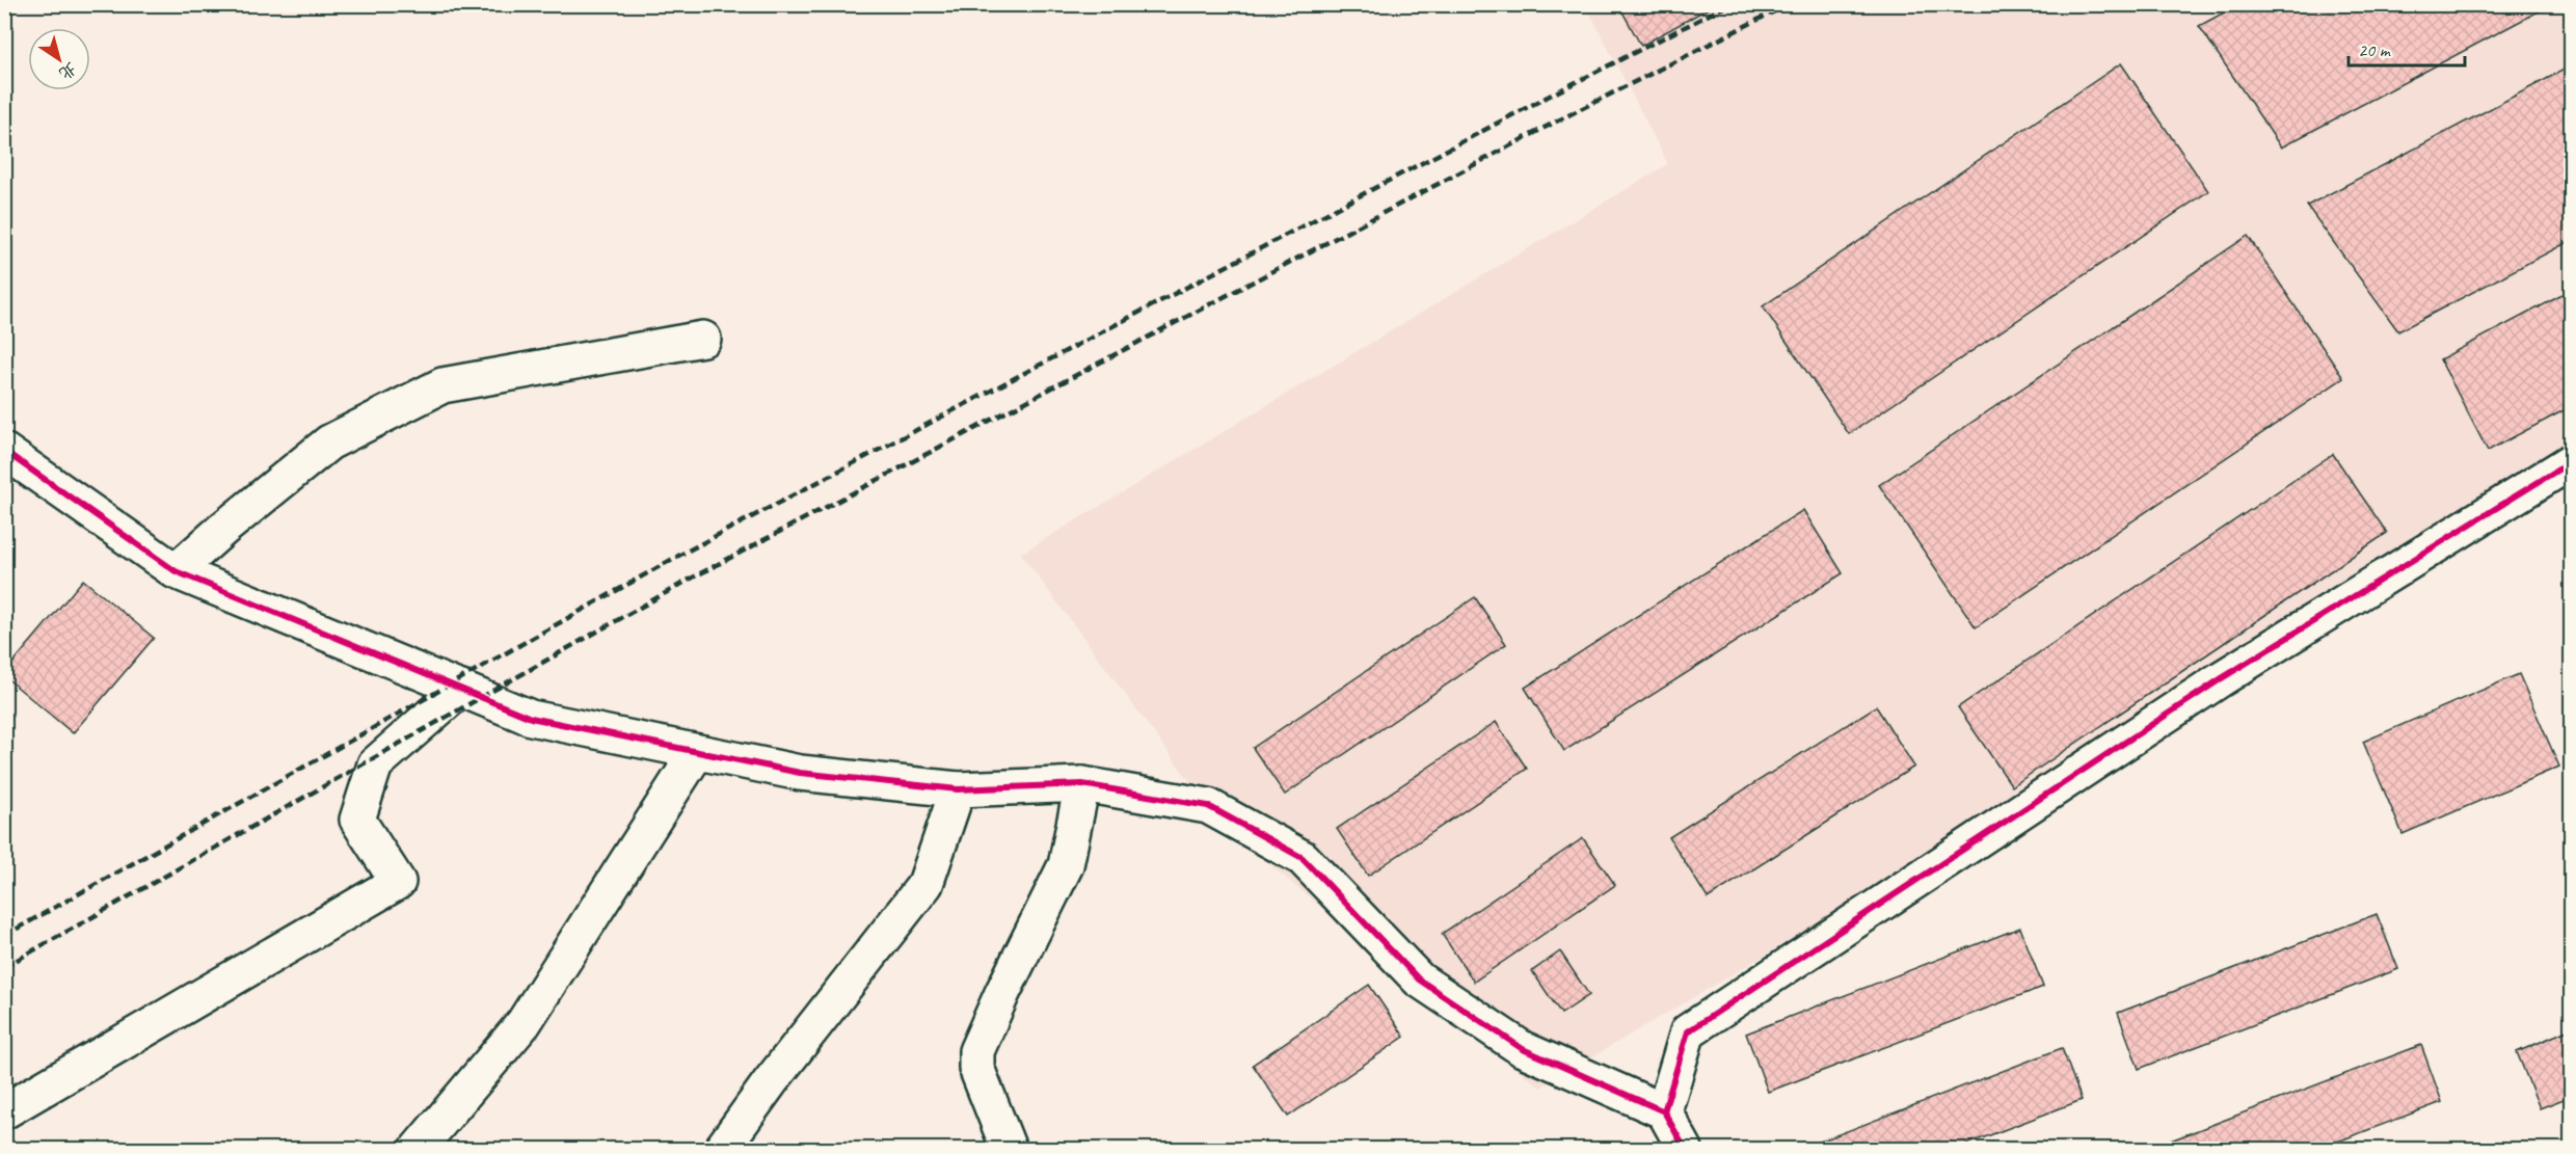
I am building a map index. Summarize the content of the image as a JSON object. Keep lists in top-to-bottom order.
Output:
{
  "scale_bar": "20 m",
  "north": "bottom right"
}
